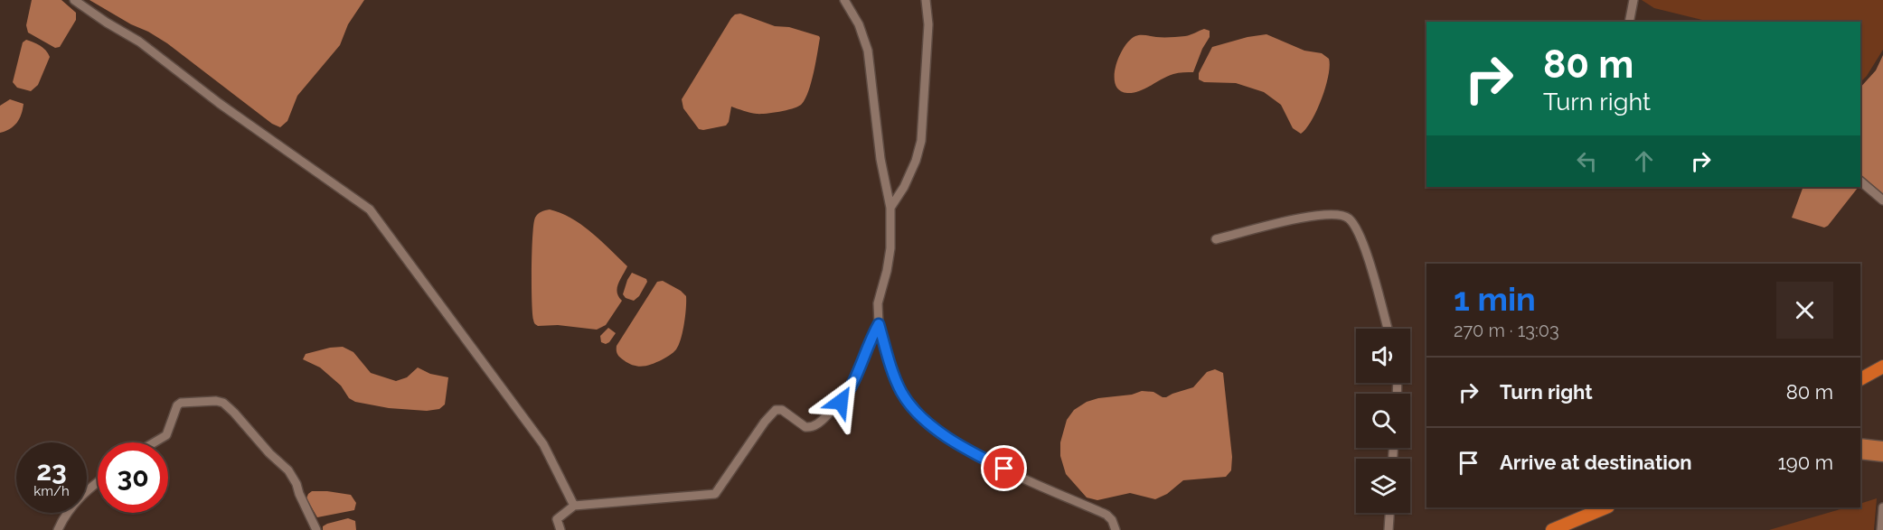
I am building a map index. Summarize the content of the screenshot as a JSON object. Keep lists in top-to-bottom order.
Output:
{
  "page": {
    "turn": ["80 m", "Turn right"],
    "heading": ["1 min", "270 m · 13:03"],
    "list": [
      {
        "name": "Turn right",
        "value": "80 m"
      },
      {
        "name": "Arrive at destination",
        "value": "190 m"
      }
    ],
    "speed": "23 km/h",
    "limit": "30"
  }
}
